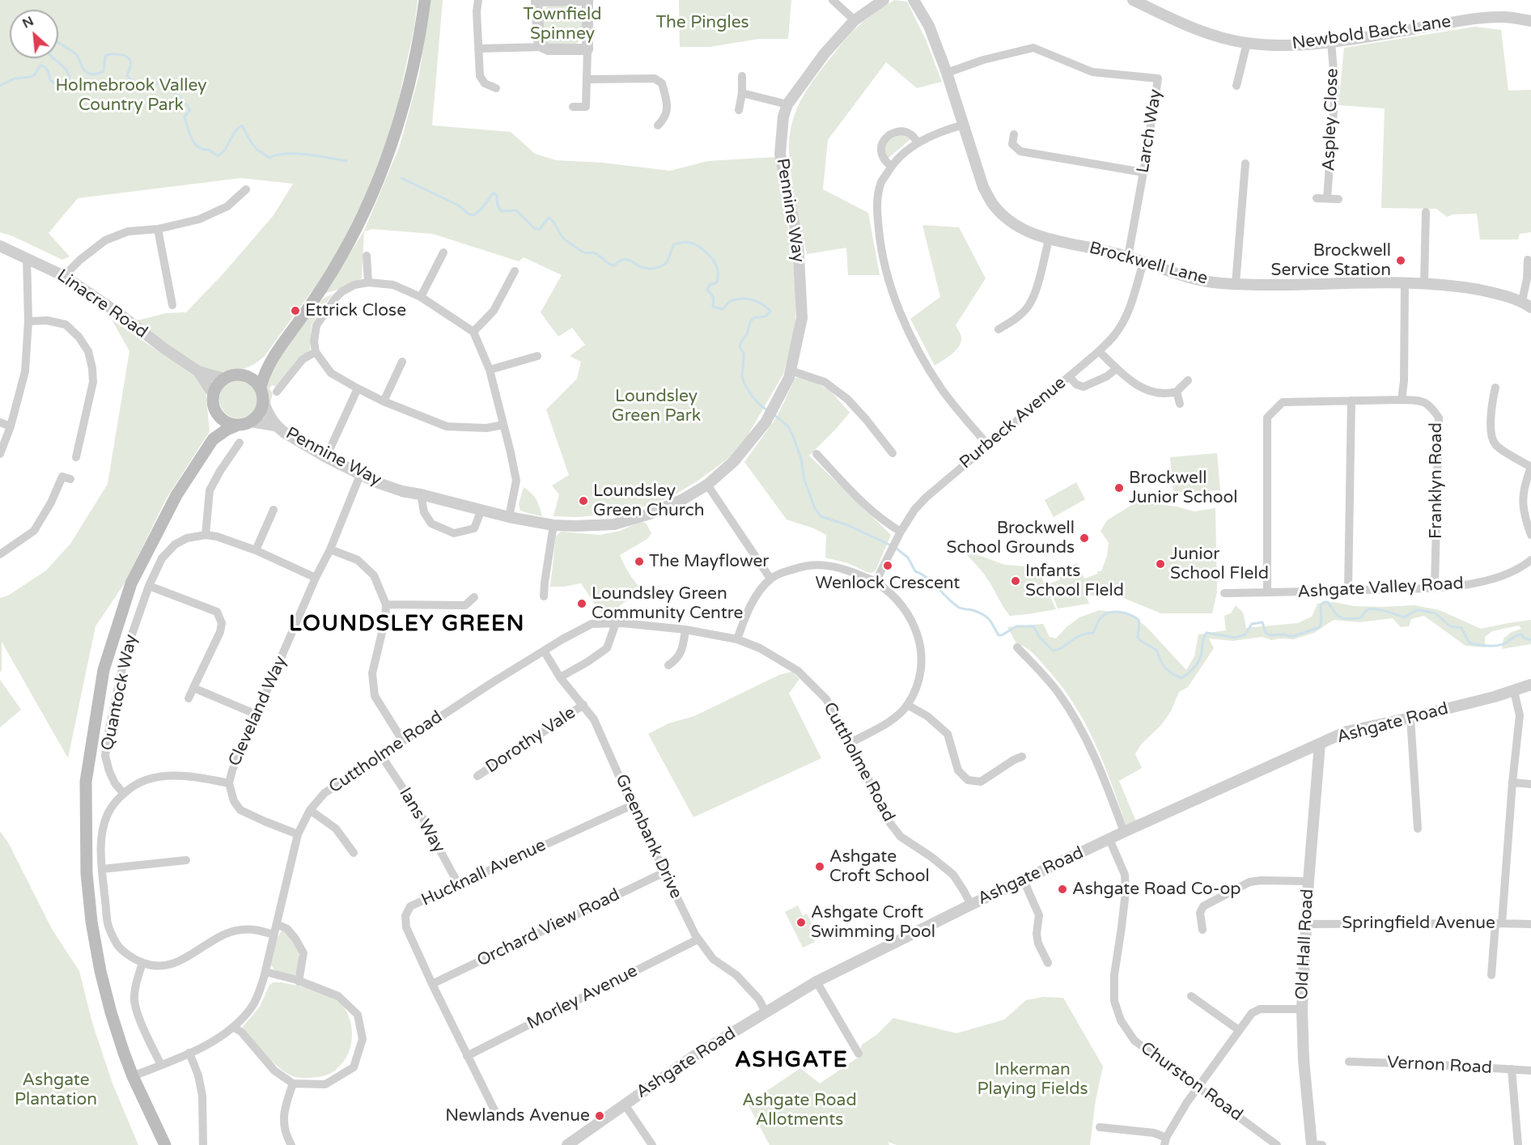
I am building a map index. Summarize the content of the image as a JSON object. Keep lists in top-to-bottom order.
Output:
{
  "streets": {
    "street": [
      "Newbold Back Lane",
      "Aspley Close",
      "Larch Way",
      "Pennine Way",
      "Brockwell Lane",
      "Linacre Road",
      "Purbeck Avenue",
      "Franklyn Road",
      "Ashgate Valley Road",
      "Quantock Way",
      "Cleveland Way",
      "Ashgate Road",
      "Dorothy Vale",
      "Cuttholme Road",
      "Ians Way",
      "Greenbank Drive",
      "Hucknall Avenue",
      "Springfield Avenue",
      "Orchard View Road",
      "Old Hall Road",
      "Morley Avenue",
      "Vernon Road",
      "Churston Road"
    ]
  },
  "crossings": [
    ["Newbold Back Lane", "Aspley Close"],
    ["Larch Way", "Brockwell Lane"],
    ["Pennine Way", "Linacre Road"],
    ["Pennine Way", "Cleveland Way"],
    ["Brockwell Lane", "Purbeck Avenue"],
    ["Franklyn Road", "Ashgate Valley Road"],
    ["Quantock Way", "Cleveland Way"],
    ["Cleveland Way", "Cuttholme Road"],
    ["Ashgate Road", "Cuttholme Road"],
    ["Ashgate Road", "Greenbank Drive"],
    ["Ashgate Road", "Old Hall Road"],
    ["Ashgate Road", "Churston Road"],
    ["Dorothy Vale", "Greenbank Drive"],
    ["Cuttholme Road", "Ians Way"],
    ["Cuttholme Road", "Greenbank Drive"],
    ["Ians Way", "Hucknall Avenue"],
    ["Greenbank Drive", "Hucknall Avenue"],
    ["Greenbank Drive", "Orchard View Road"],
    ["Greenbank Drive", "Morley Avenue"],
    ["Hucknall Avenue", "Orchard View Road"],
    ["Hucknall Avenue", "Morley Avenue"],
    ["Springfield Avenue", "Old Hall Road"]
  ],
  "districts": ["LOUNDSLEY GREEN", "ASHGATE"],
  "parks": [
    "Townfield Spinney",
    "The Pingles",
    "Holmebrook Valley Country Park",
    "Loundsley Green Park",
    "Inkerman Playing Fields",
    "Ashgate Plantation",
    "Ashgate Road Allotments"
  ],
  "places": [
    "Brockwell Service Station",
    "Ettrick Close",
    "Brockwell Junior School",
    "Loundsley Green Church",
    "Brockwell School Grounds",
    "The Mayflower",
    "Junior School FIeld",
    "Wenlock Crescent",
    "Infants School FIeld",
    "Loundsley Green Community Centre",
    "Ashgate Croft School",
    "Ashgate Road Co-op",
    "Ashgate Croft Swimming Pool",
    "Newlands Avenue"
  ],
  "north": "top left"
}
